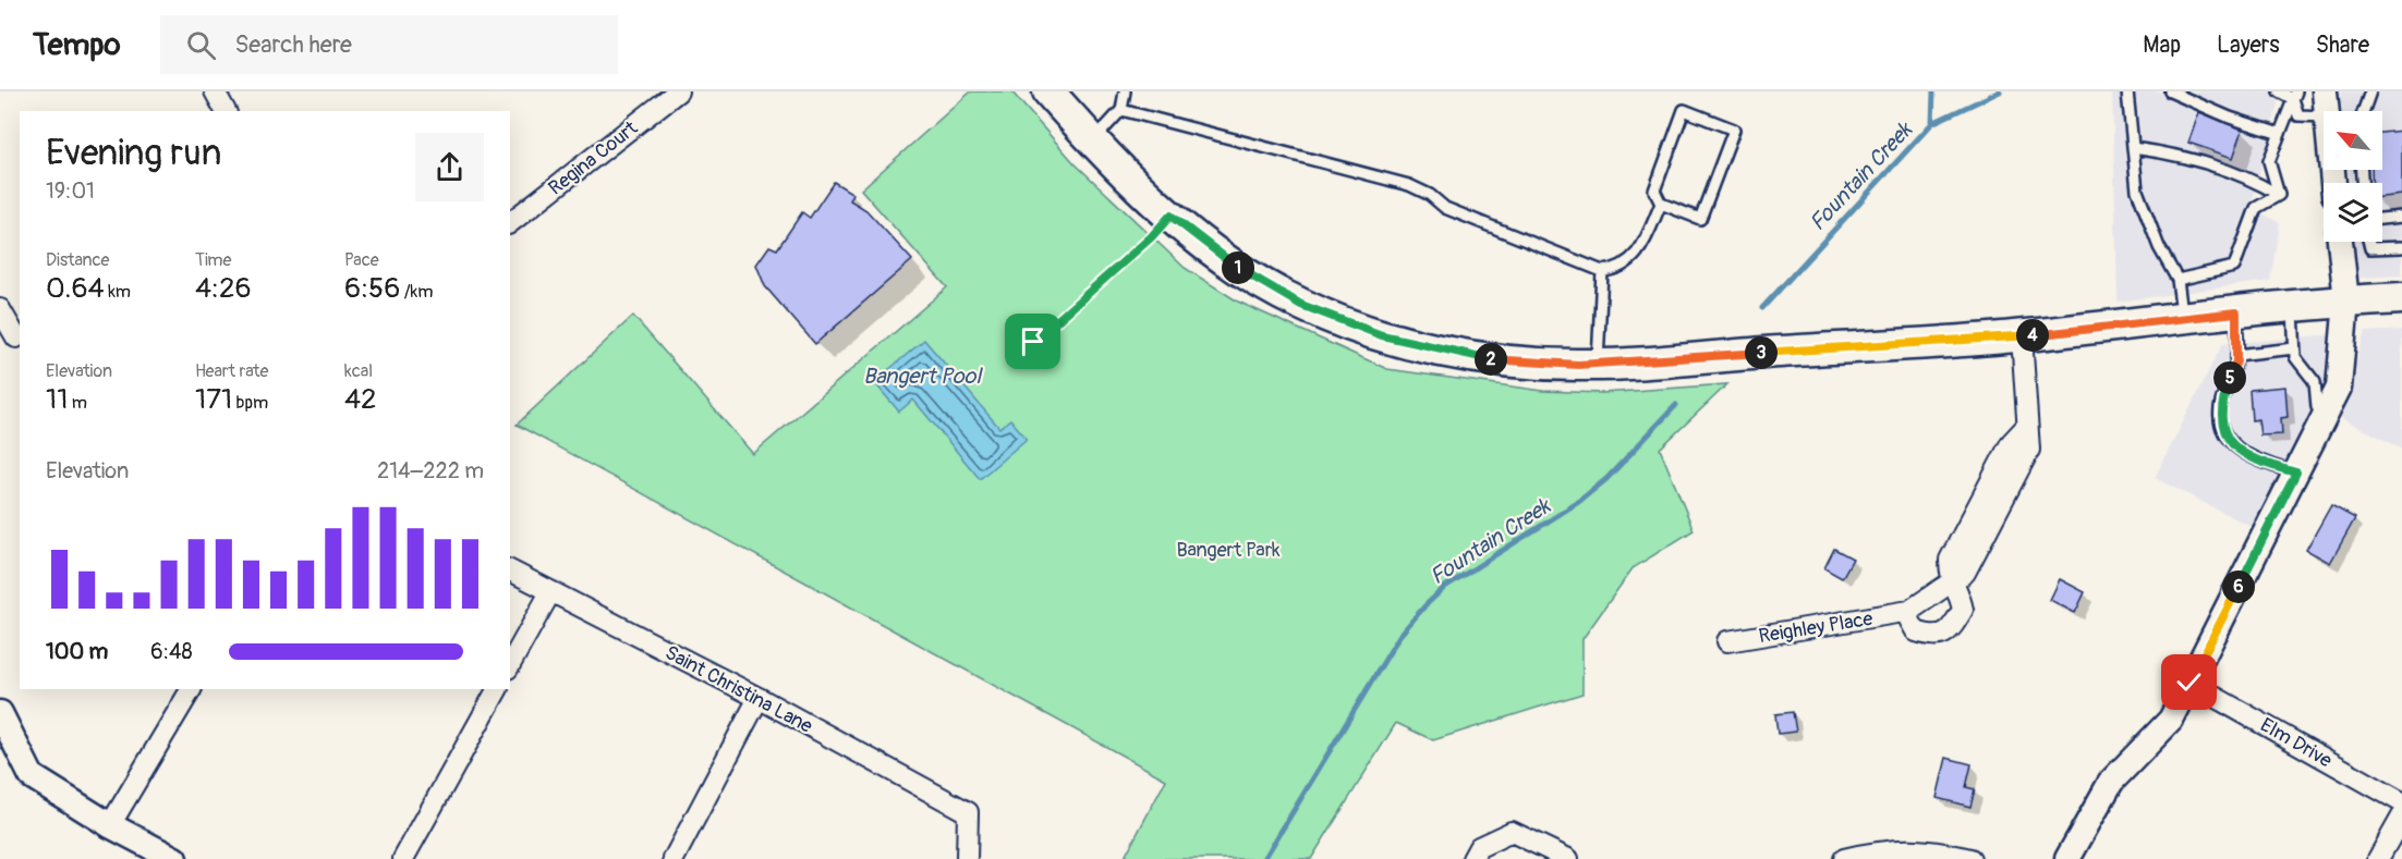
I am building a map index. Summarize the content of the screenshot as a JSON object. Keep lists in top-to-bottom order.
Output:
{
  "streets": {
    "street": [
      "Regina Court",
      "Reighley Place",
      "Saint Christina Lane",
      "Elm Drive"
    ]
  },
  "water": ["Fountain Creek", "Bangert Pool"],
  "parks": ["Bangert Park"],
  "north": "top left",
  "page": {
    "header": "Tempo",
    "search": "Search here",
    "nav": ["Map", "Layers", "Share"],
    "heading": ["Evening run", "19:01"],
    "stats": [
      ["Distance", "0.64 km"],
      ["Time", "4:26"],
      ["Pace", "6:56 /km"],
      ["Elevation", "11 m"],
      ["Heart rate", "171 bpm"],
      ["kcal", "42"]
    ],
    "pins": [
      "1",
      "4",
      "3",
      "2",
      "5",
      "6"
    ],
    "chart": ["Elevation", "214–222 m"],
    "list": [
      {
        "name": "100 m",
        "note": "6:48"
      }
    ]
  }
}
